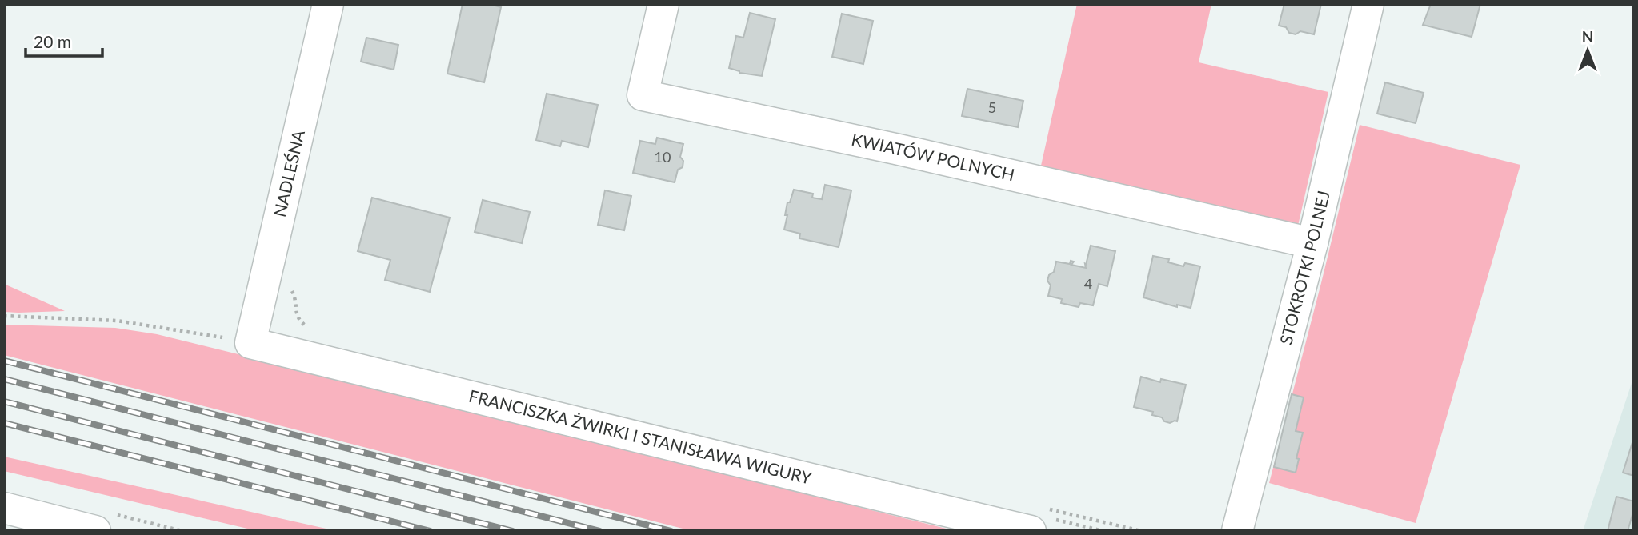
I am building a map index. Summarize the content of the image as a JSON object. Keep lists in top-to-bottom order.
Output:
{
  "streets": {
    "street": [
      "KWIATÓW POLNYCH",
      "NADLEŚNA",
      "STOKROTKI POLNEJ",
      "FRANCISZKA ŻWIRKI I STANISŁAWA WIGURY"
    ]
  },
  "crossings": [
    ["KWIATÓW POLNYCH", "STOKROTKI POLNEJ"],
    ["NADLEŚNA", "FRANCISZKA ŻWIRKI I STANISŁAWA WIGURY"]
  ],
  "house_numbers": ["5", "10", "4"],
  "scale_bar": "20 m",
  "north": "top"
}
